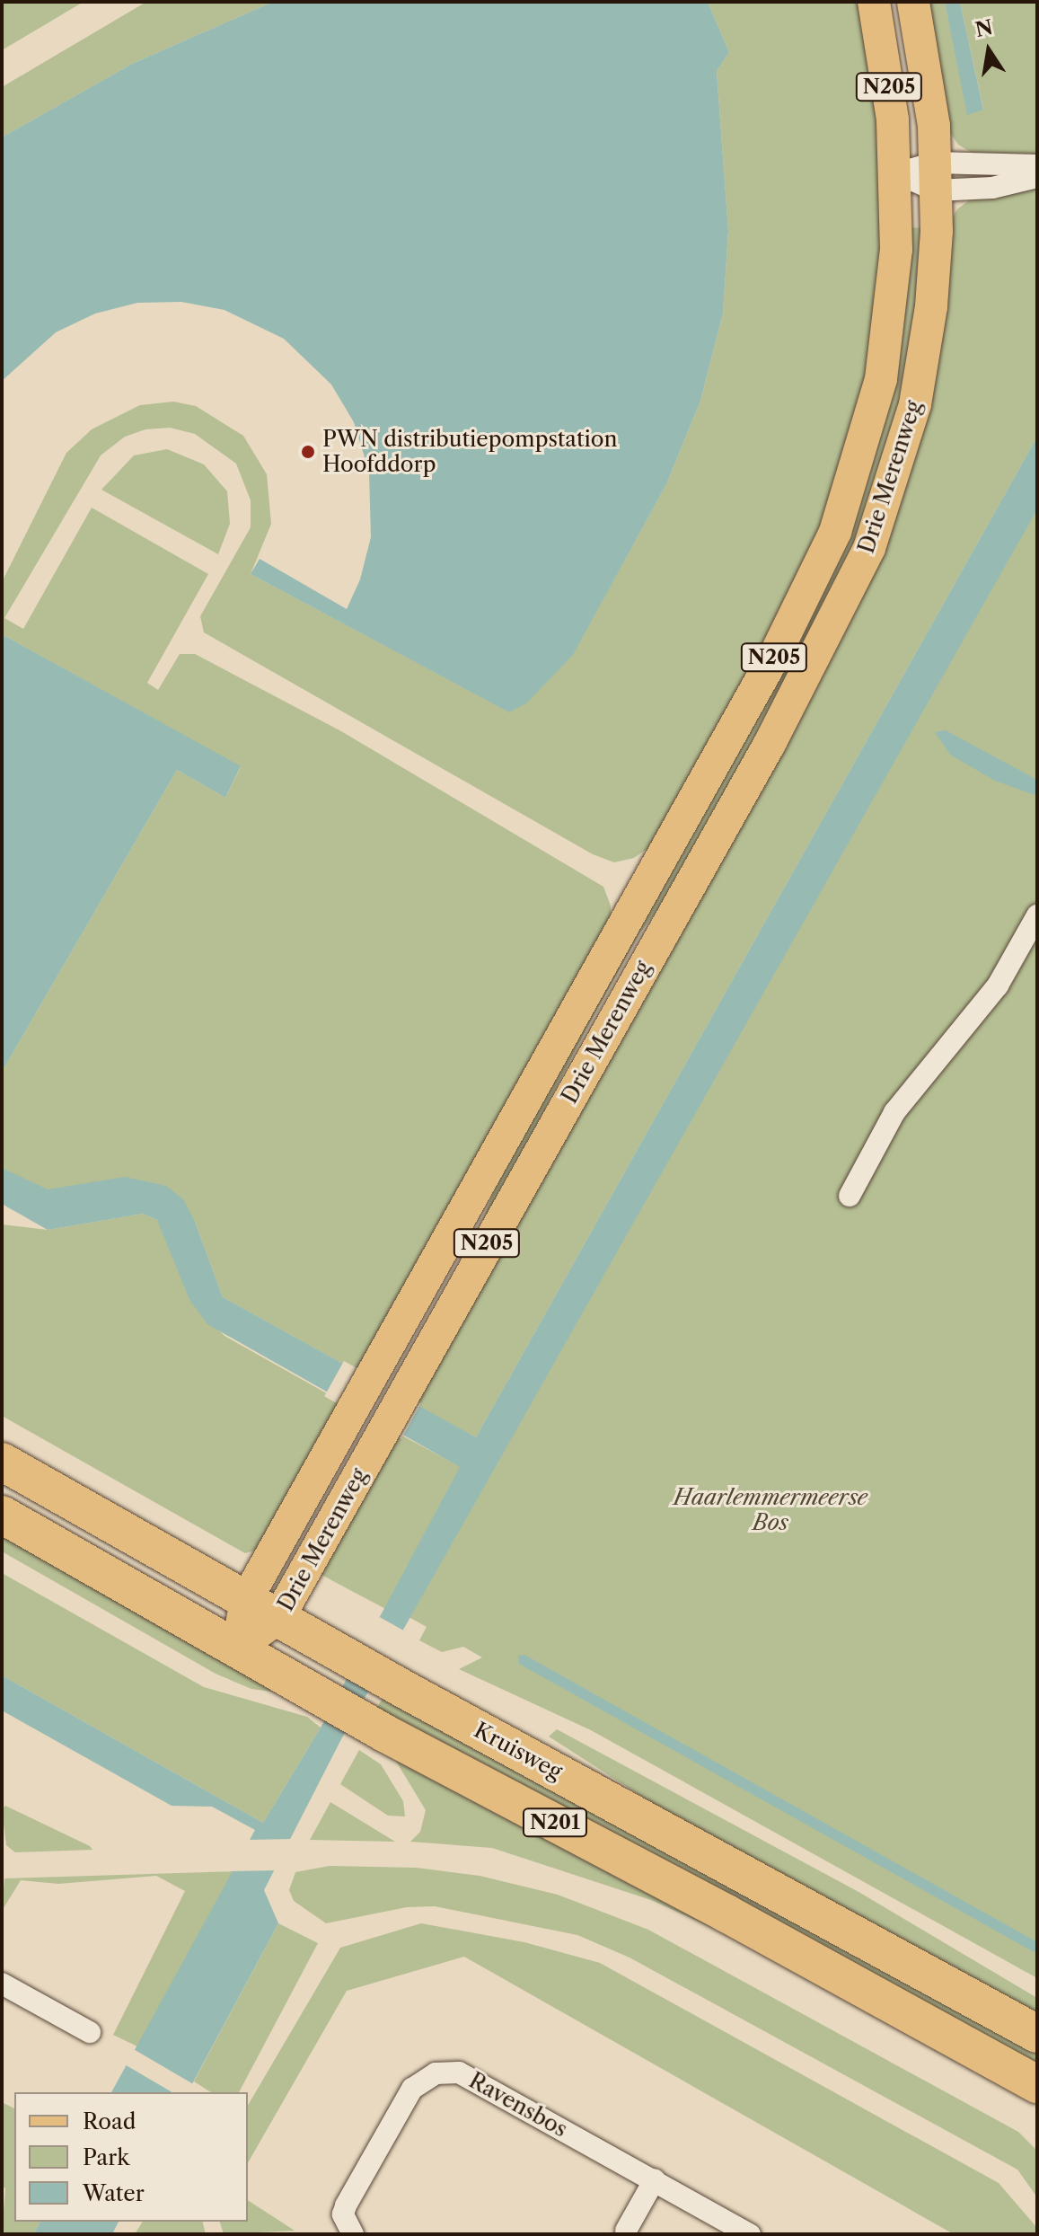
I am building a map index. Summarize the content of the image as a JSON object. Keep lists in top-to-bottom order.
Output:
{
  "streets": {
    "highway": ["Kruisweg", "N201"],
    "main road": ["N205", "Drie Merenweg"],
    "street": ["Ravensbos"]
  },
  "crossings": [
    ["Drie Merenweg", "Kruisweg"],
    ["Drie Merenweg", "N201"]
  ],
  "parks": ["Haarlemmermeerse Bos"],
  "places": ["PWN distributiepompstation Hoofddorp"],
  "legend": ["Road", "Park", "Water"],
  "north": "top"
}
